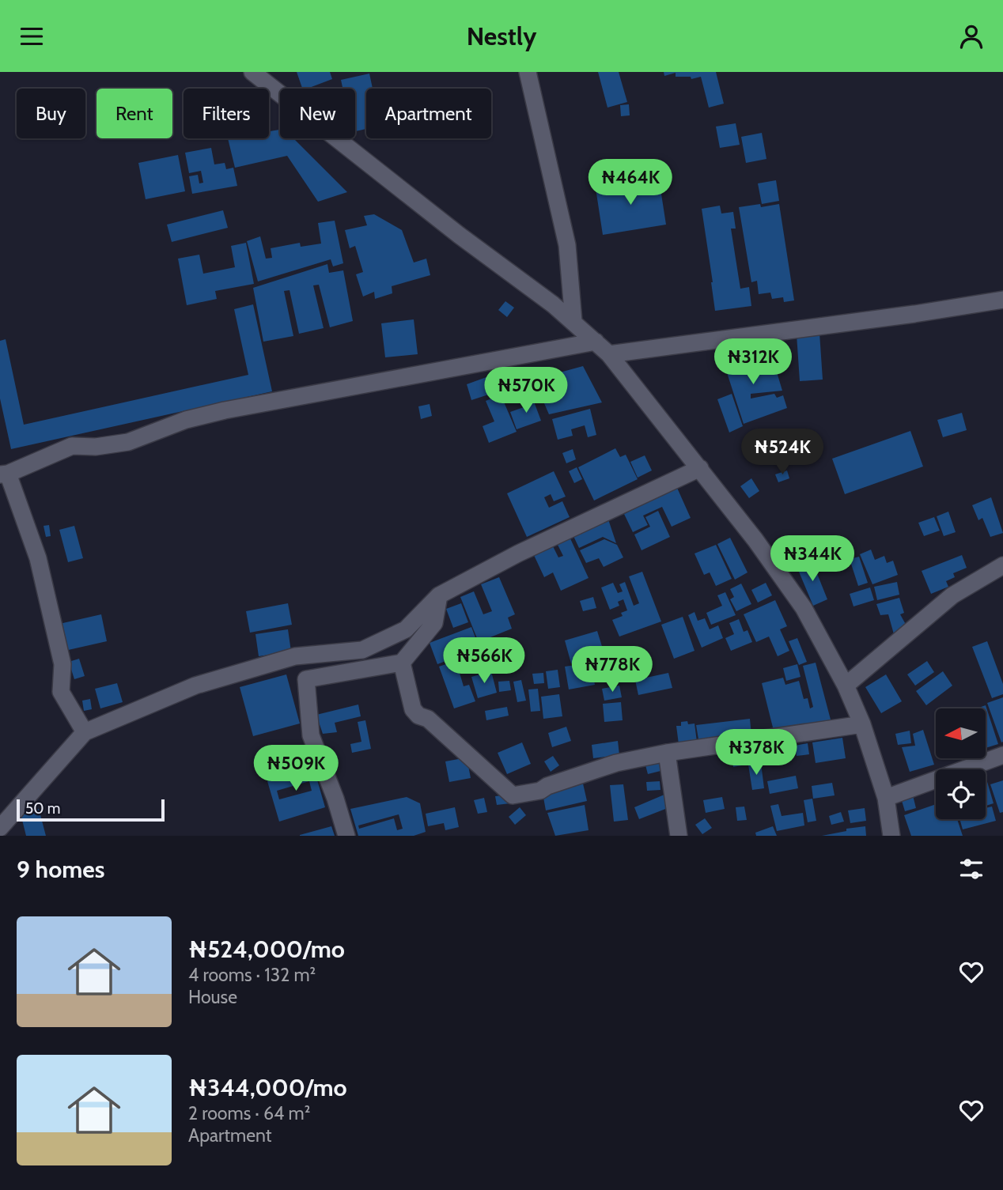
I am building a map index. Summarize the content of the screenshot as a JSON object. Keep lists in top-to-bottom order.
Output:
{
  "scale_bar": "50 m",
  "north": "left",
  "page": {
    "header": "Nestly",
    "chip": [
      "Buy",
      "Rent",
      "Filters",
      "New",
      "Apartment"
    ],
    "price": [
      "₦464K",
      "₦312K",
      "₦570K",
      "₦524K",
      "₦344K",
      "₦566K",
      "₦778K",
      "₦378K",
      "₦509K"
    ],
    "scale": "50 m",
    "heading": "9 homes",
    "list": [
      {
        "name": "₦524,000/mo",
        "note": "4 rooms · 132 m² · House"
      },
      {
        "name": "₦344,000/mo",
        "note": "2 rooms · 64 m² · Apartment"
      }
    ]
  }
}
